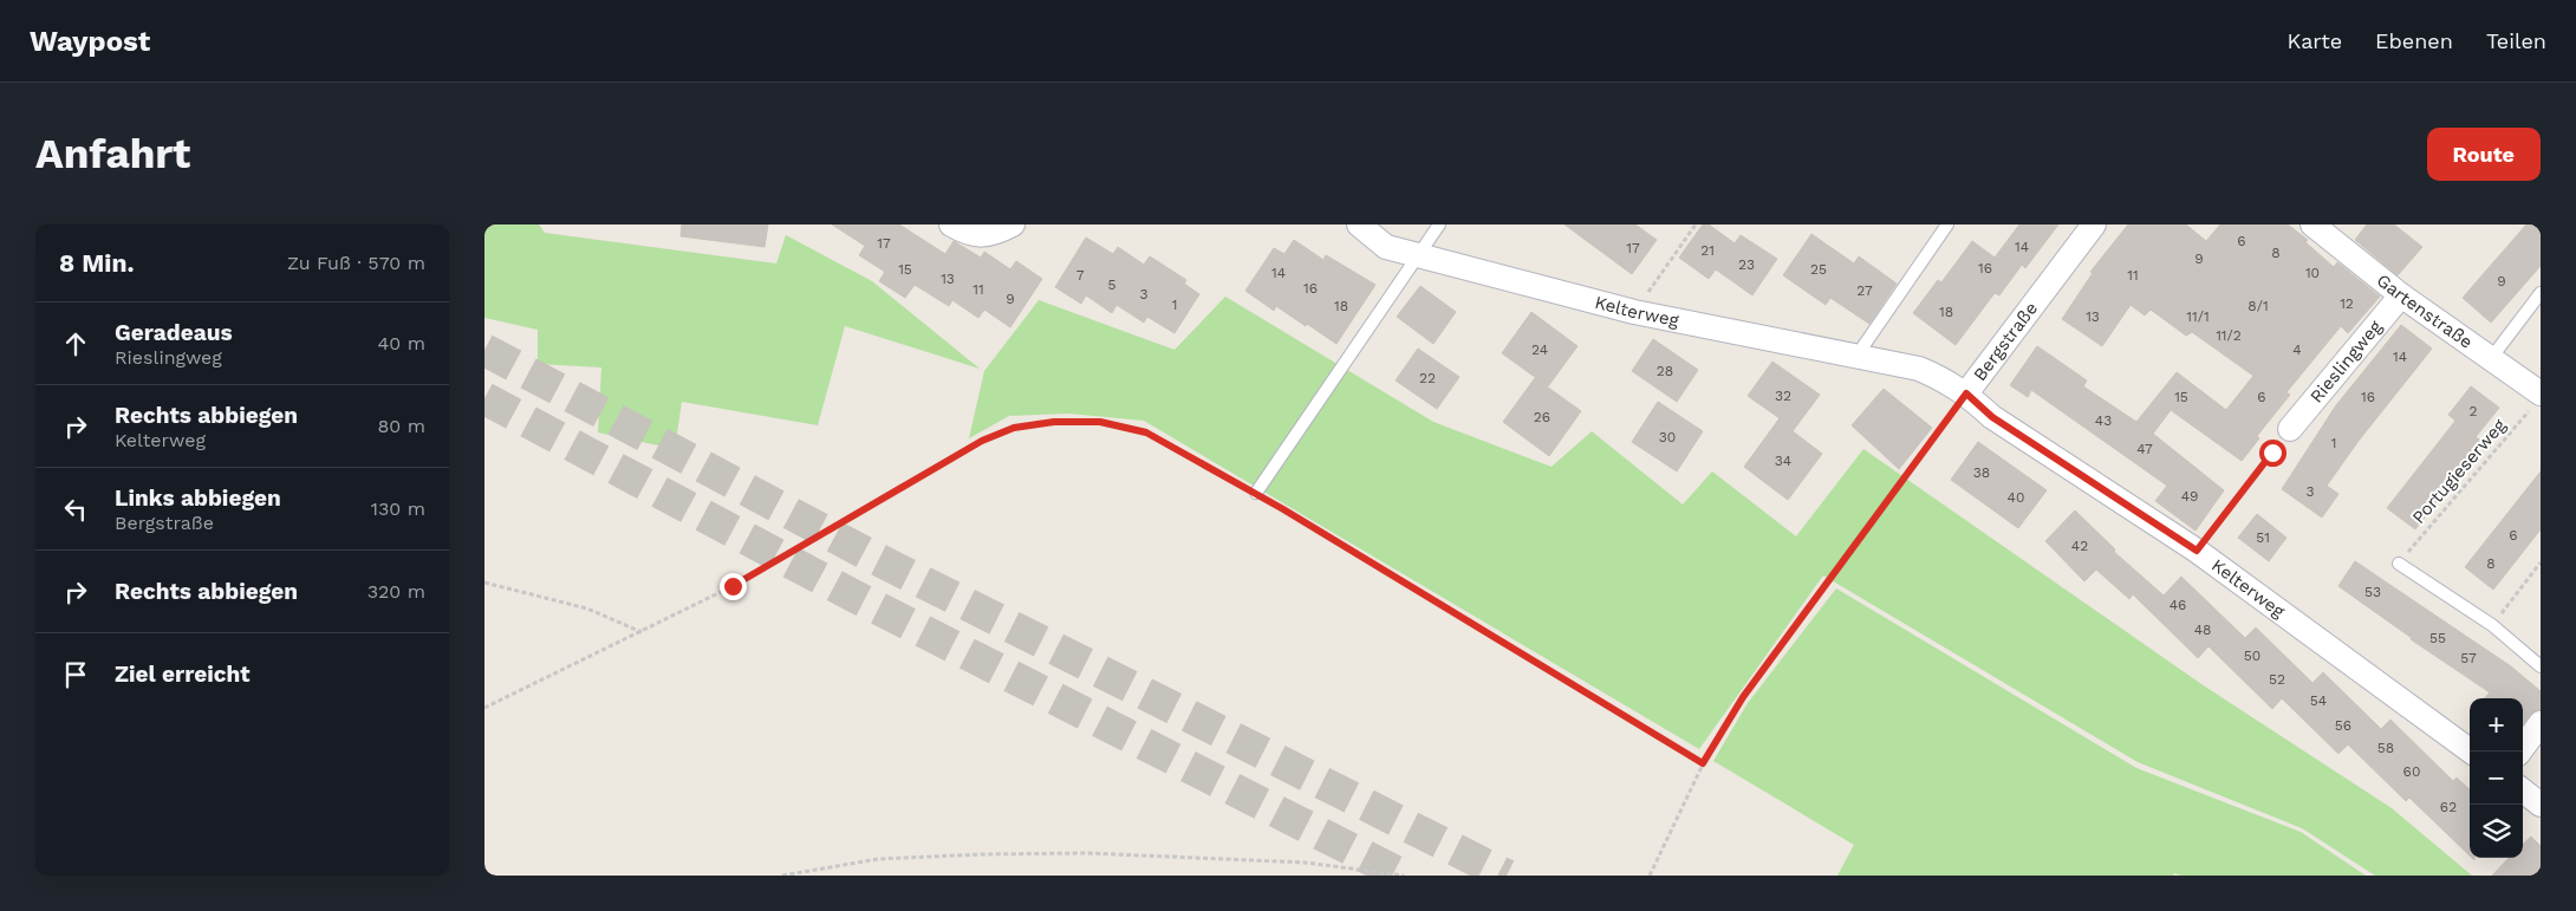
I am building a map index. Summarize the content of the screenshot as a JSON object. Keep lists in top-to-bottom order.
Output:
{
  "streets": {
    "street": [
      "Kelterweg",
      "Gartenstraße",
      "Bergstraße",
      "Rieslingweg"
    ],
    "path": ["Portugieserweg"]
  },
  "crossings": [
    ["Kelterweg", "Bergstraße"],
    ["Gartenstraße", "Rieslingweg"],
    ["Gartenstraße", "Portugieserweg"]
  ],
  "house_numbers": [
    "6",
    "17",
    "14",
    "17",
    "21",
    "8",
    "9",
    "23",
    "16",
    "15",
    "25",
    "14",
    "10",
    "7",
    "11",
    "13",
    "9",
    "5",
    "16",
    "11",
    "27",
    "3",
    "9",
    "12",
    "1",
    "18",
    "8/1",
    "18",
    "13",
    "11/1",
    "11/2",
    "24",
    "4",
    "14",
    "28",
    "22",
    "32",
    "15",
    "6",
    "16",
    "2",
    "26",
    "43",
    "30",
    "1",
    "47",
    "34",
    "38",
    "3",
    "49",
    "40",
    "6",
    "51",
    "42",
    "8",
    "53",
    "46",
    "48",
    "55",
    "50",
    "57",
    "52",
    "54",
    "56",
    "58",
    "60",
    "62"
  ],
  "page": {
    "header": "Waypost",
    "nav": ["Karte", "Ebenen", "Teilen"],
    "buttons": "Route",
    "title": "Anfahrt",
    "heading": ["8 Min.", "Zu Fuß · 570 m"],
    "list": [
      ["Geradeaus", "Rieslingweg", "40 m"],
      ["Rechts abbiegen", "Kelterweg", "80 m"],
      ["Links abbiegen", "Bergstraße", "130 m"],
      ["Rechts abbiegen", "320 m"],
      "Ziel erreicht"
    ],
    "map_buttons": ["+", "−"]
  }
}
